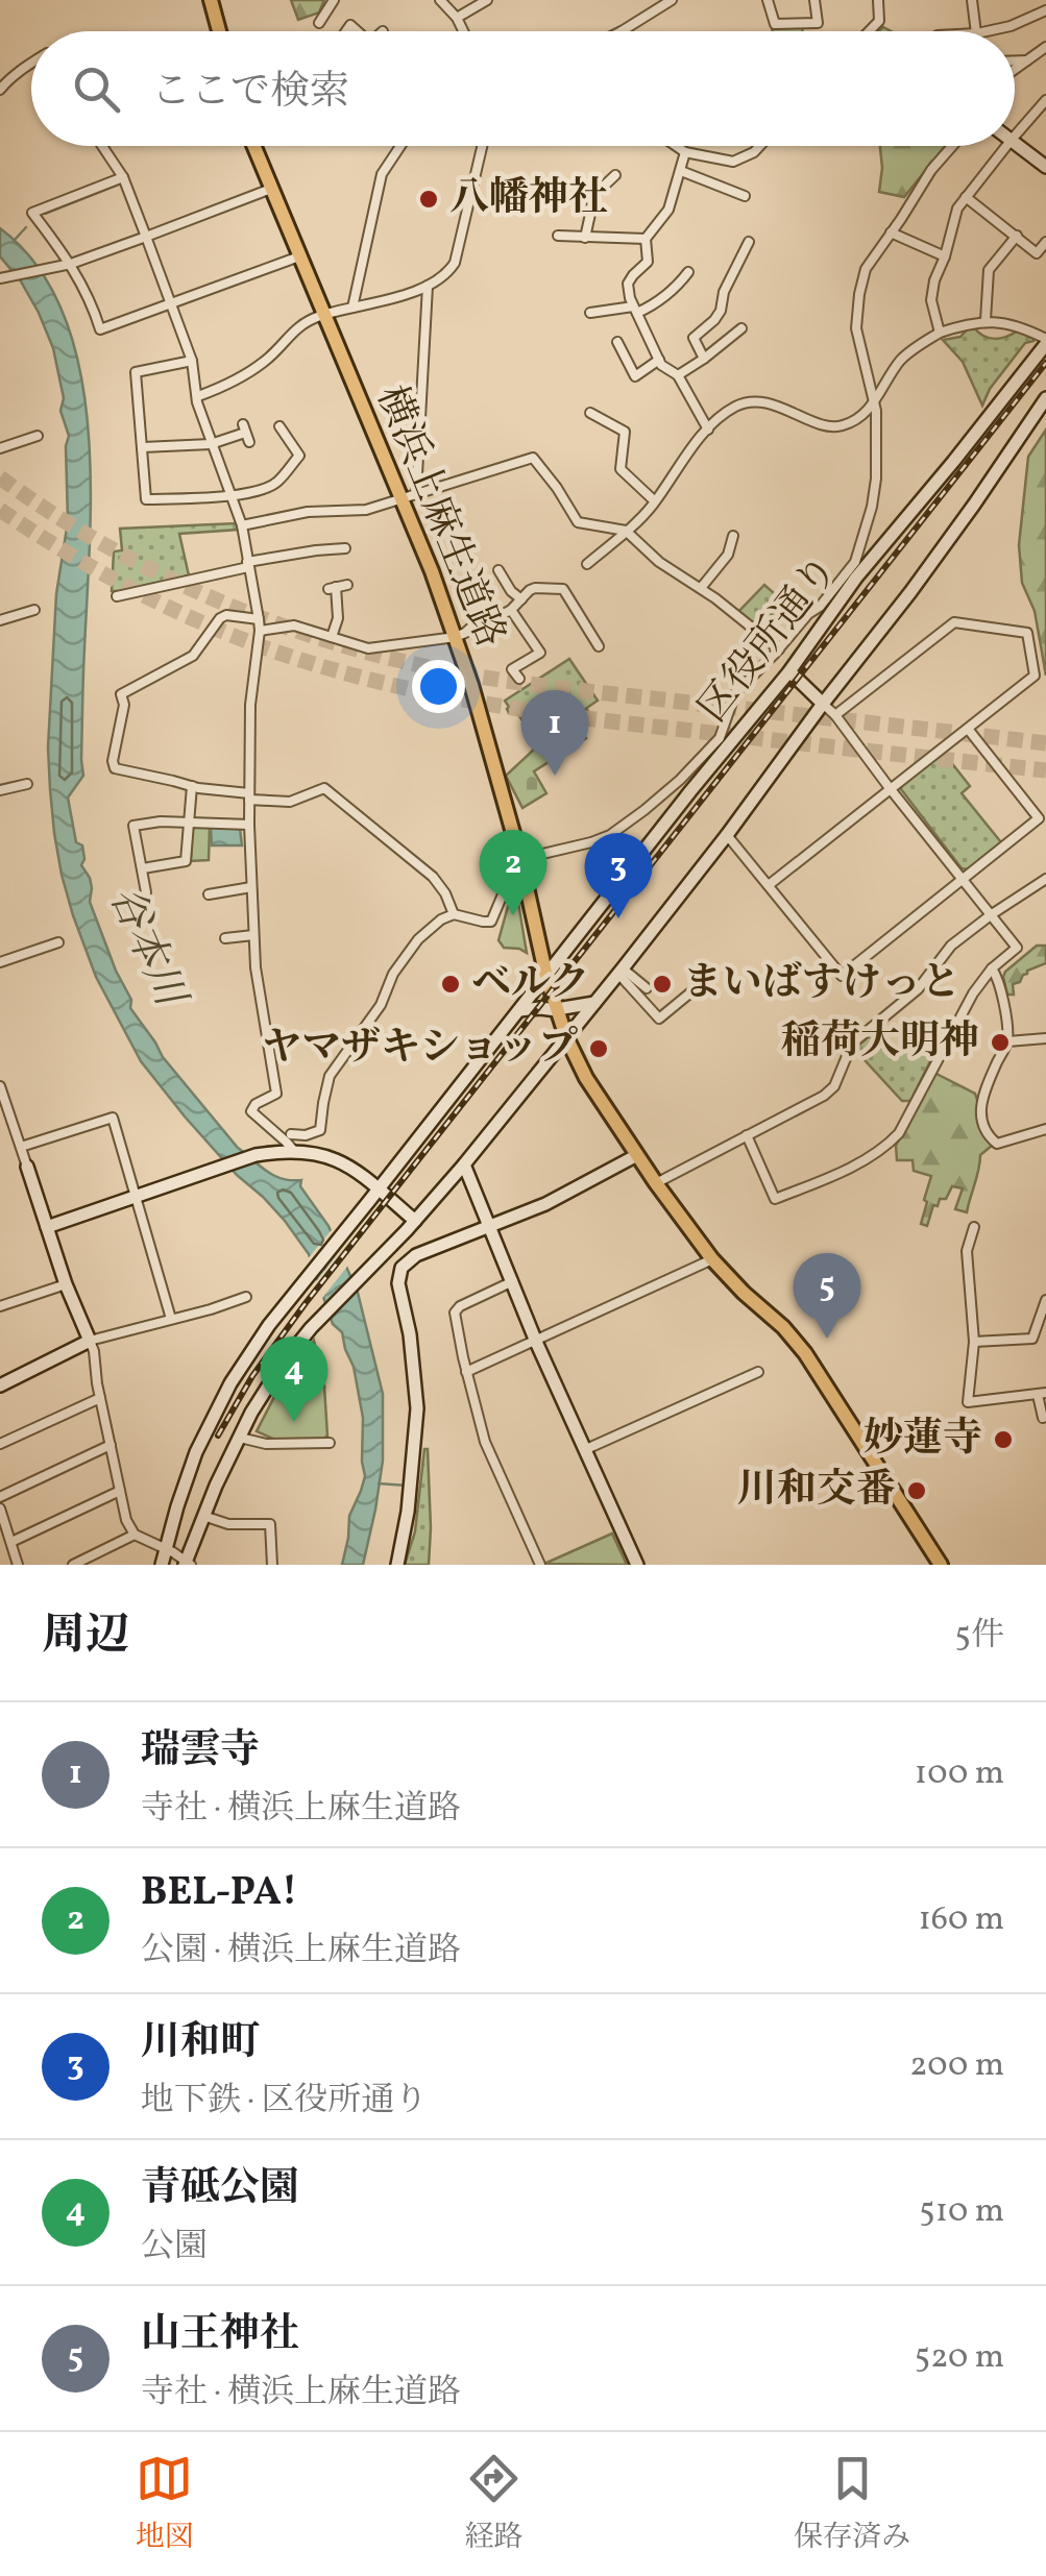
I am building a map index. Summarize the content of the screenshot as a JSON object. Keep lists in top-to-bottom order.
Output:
{
  "streets": {
    "main road": ["横浜上麻生道路"],
    "street": ["区役所通り"]
  },
  "crossings": [
    ["横浜上麻生道路", "区役所通り"]
  ],
  "water": ["谷本川"],
  "places": [
    "八幡神社",
    "ベルク",
    "まいばすけっと",
    "稲荷大明神",
    "ヤマザキショップ",
    "妙蓮寺",
    "川和交番"
  ],
  "page": {
    "search": "ここで検索",
    "pins": [
      "1",
      "2",
      "3",
      "5",
      "4"
    ],
    "heading": ["周辺", "5件"],
    "list": [
      {
        "mark": "1",
        "name": "瑞雲寺",
        "note": "寺社 · 横浜上麻生道路",
        "value": "100 m"
      },
      {
        "mark": "2",
        "name": "BEL-PA!",
        "note": "公園 · 横浜上麻生道路",
        "value": "160 m"
      },
      {
        "mark": "3",
        "name": "川和町",
        "note": "地下鉄 · 区役所通り",
        "value": "200 m"
      },
      {
        "mark": "4",
        "name": "青砥公園",
        "note": "公園",
        "value": "510 m"
      },
      {
        "mark": "5",
        "name": "山王神社",
        "note": "寺社 · 横浜上麻生道路",
        "value": "520 m"
      }
    ],
    "nav": ["地図", "経路", "保存済み"]
  }
}
